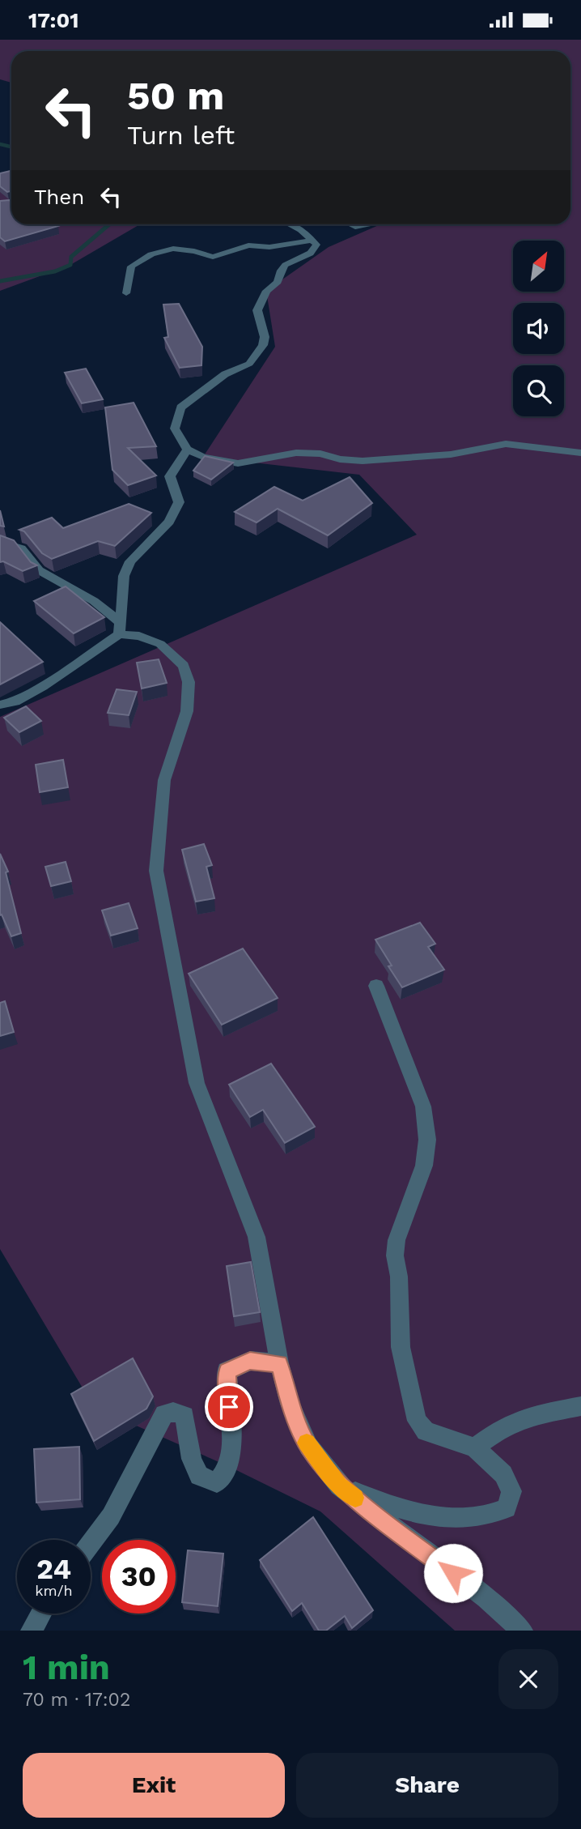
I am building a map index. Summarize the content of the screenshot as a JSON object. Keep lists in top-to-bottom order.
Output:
{
  "north": "top right",
  "page": {
    "status": "17:01",
    "turn": ["50 m", "Turn left"],
    "then": "Then",
    "speed": "24 km/h",
    "limit": "30",
    "heading": ["1 min", "70 m · 17:02"],
    "buttons": ["Exit", "Share"]
  }
}
